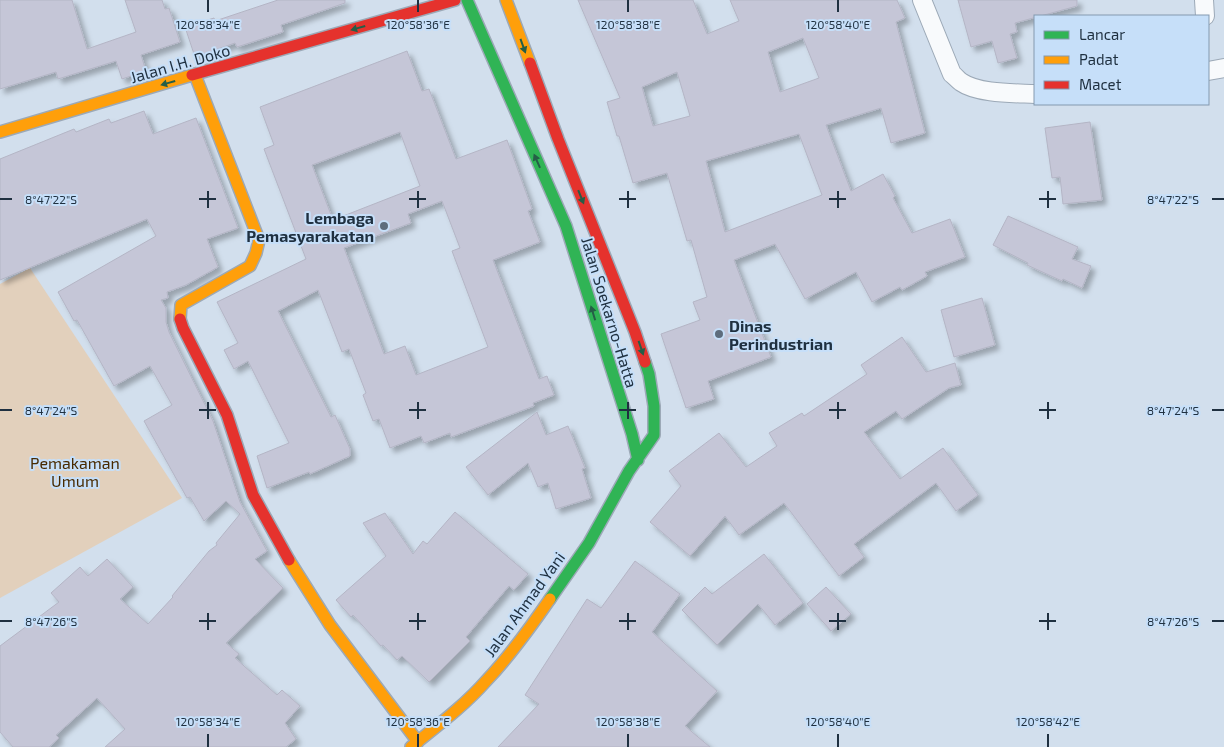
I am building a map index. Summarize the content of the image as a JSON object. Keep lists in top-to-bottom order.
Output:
{
  "streets": {
    "main road": ["Jalan I.H. Doko", "Jalan Soekarno-Hatta", "Jalan Ahmad Yani"]
  },
  "crossings": [
    ["Jalan Soekarno-Hatta", "Jalan Ahmad Yani"]
  ],
  "one_way": ["Jalan I.H. Doko"],
  "parks": ["Pemakaman Umum"],
  "places": ["Lembaga Pemasyarakatan", "Dinas Perindustrian"],
  "legend": ["Lancar", "Padat", "Macet"],
  "coordinates": [
    "120°58'34\"E",
    "120°58'36\"E",
    "120°58'38\"E",
    "120°58'40\"E",
    "8°47'22\"S",
    "8°47'24\"S",
    "8°47'26\"S",
    "120°58'42\"E"
  ]
}
